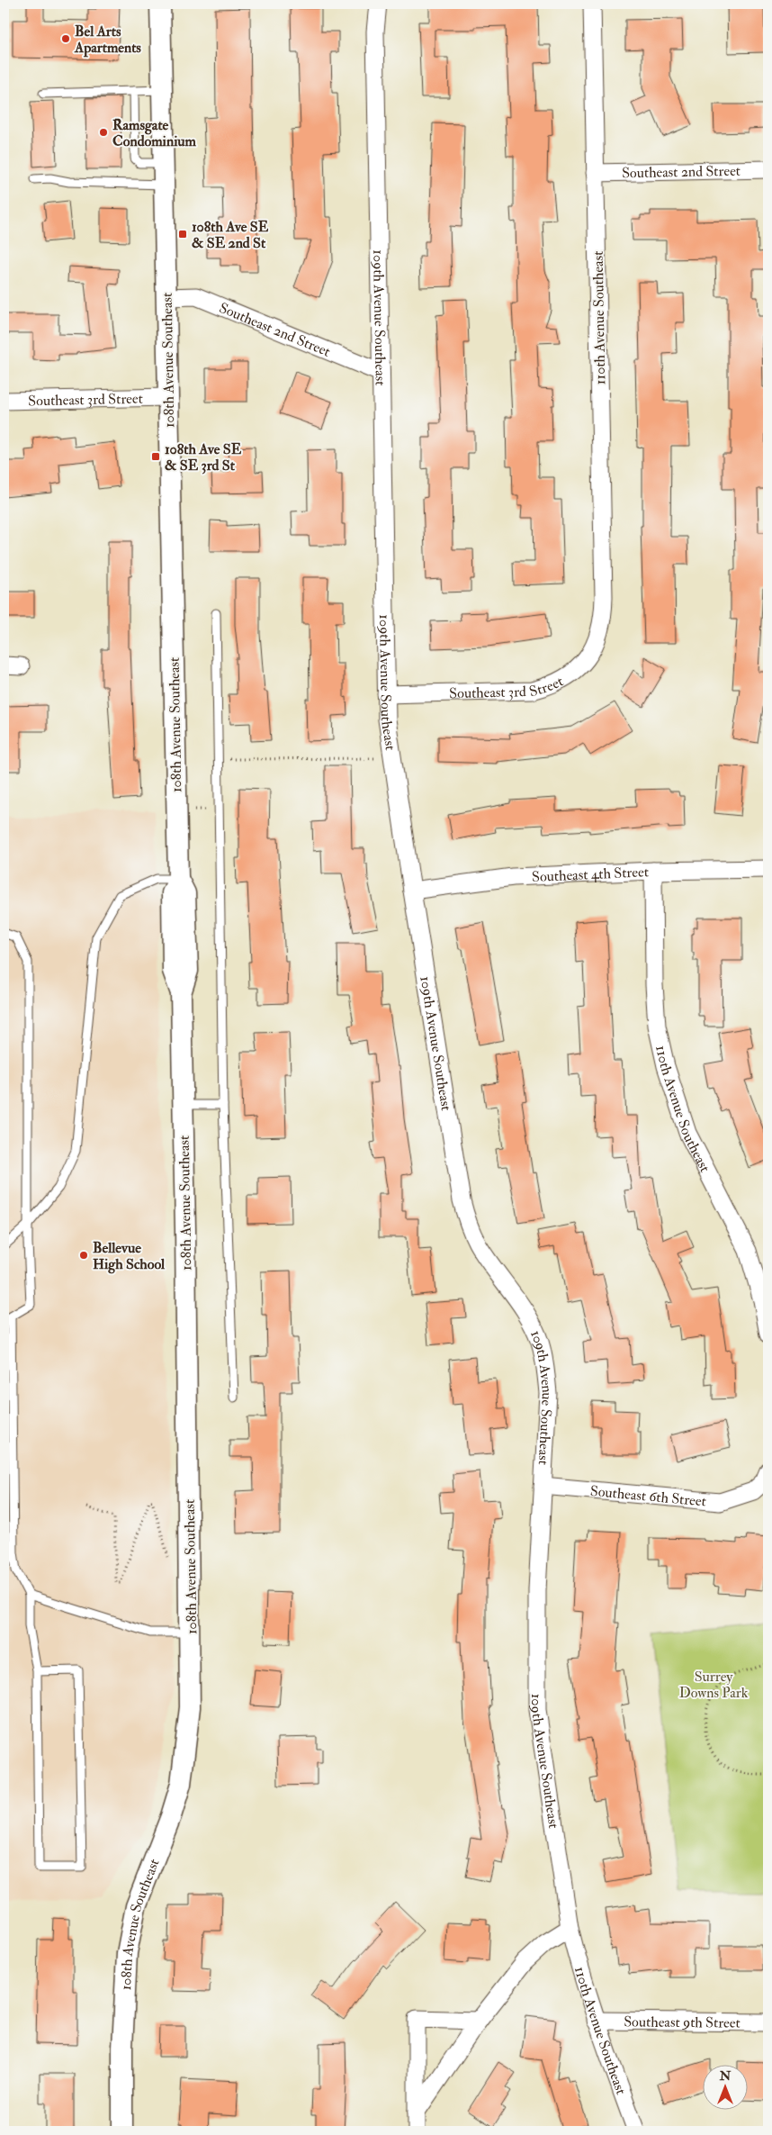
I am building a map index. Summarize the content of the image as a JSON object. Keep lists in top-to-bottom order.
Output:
{
  "streets": {
    "street": [
      "Southeast 2nd Street",
      "109th Avenue Southeast",
      "110th Avenue Southeast",
      "108th Avenue Southeast",
      "Southeast 3rd Street",
      "Southeast 4th Street",
      "Southeast 6th Street",
      "Southeast 9th Street"
    ]
  },
  "crossings": [
    ["Southeast 2nd Street", "109th Avenue Southeast"],
    ["Southeast 2nd Street", "110th Avenue Southeast"],
    ["Southeast 2nd Street", "108th Avenue Southeast"],
    ["109th Avenue Southeast", "110th Avenue Southeast"],
    ["109th Avenue Southeast", "Southeast 3rd Street"],
    ["109th Avenue Southeast", "Southeast 4th Street"],
    ["109th Avenue Southeast", "Southeast 6th Street"],
    ["110th Avenue Southeast", "Southeast 3rd Street"],
    ["110th Avenue Southeast", "Southeast 4th Street"],
    ["110th Avenue Southeast", "Southeast 9th Street"],
    ["108th Avenue Southeast", "Southeast 3rd Street"]
  ],
  "parks": ["Surrey Downs Park"],
  "places": {
    "other": ["Bel Arts Apartments", "Ramsgate Condominium", "Bellevue High School"],
    "transit": ["108th Ave SE & SE 2nd St", "108th Ave SE & SE 3rd St"]
  },
  "north": "top"
}
